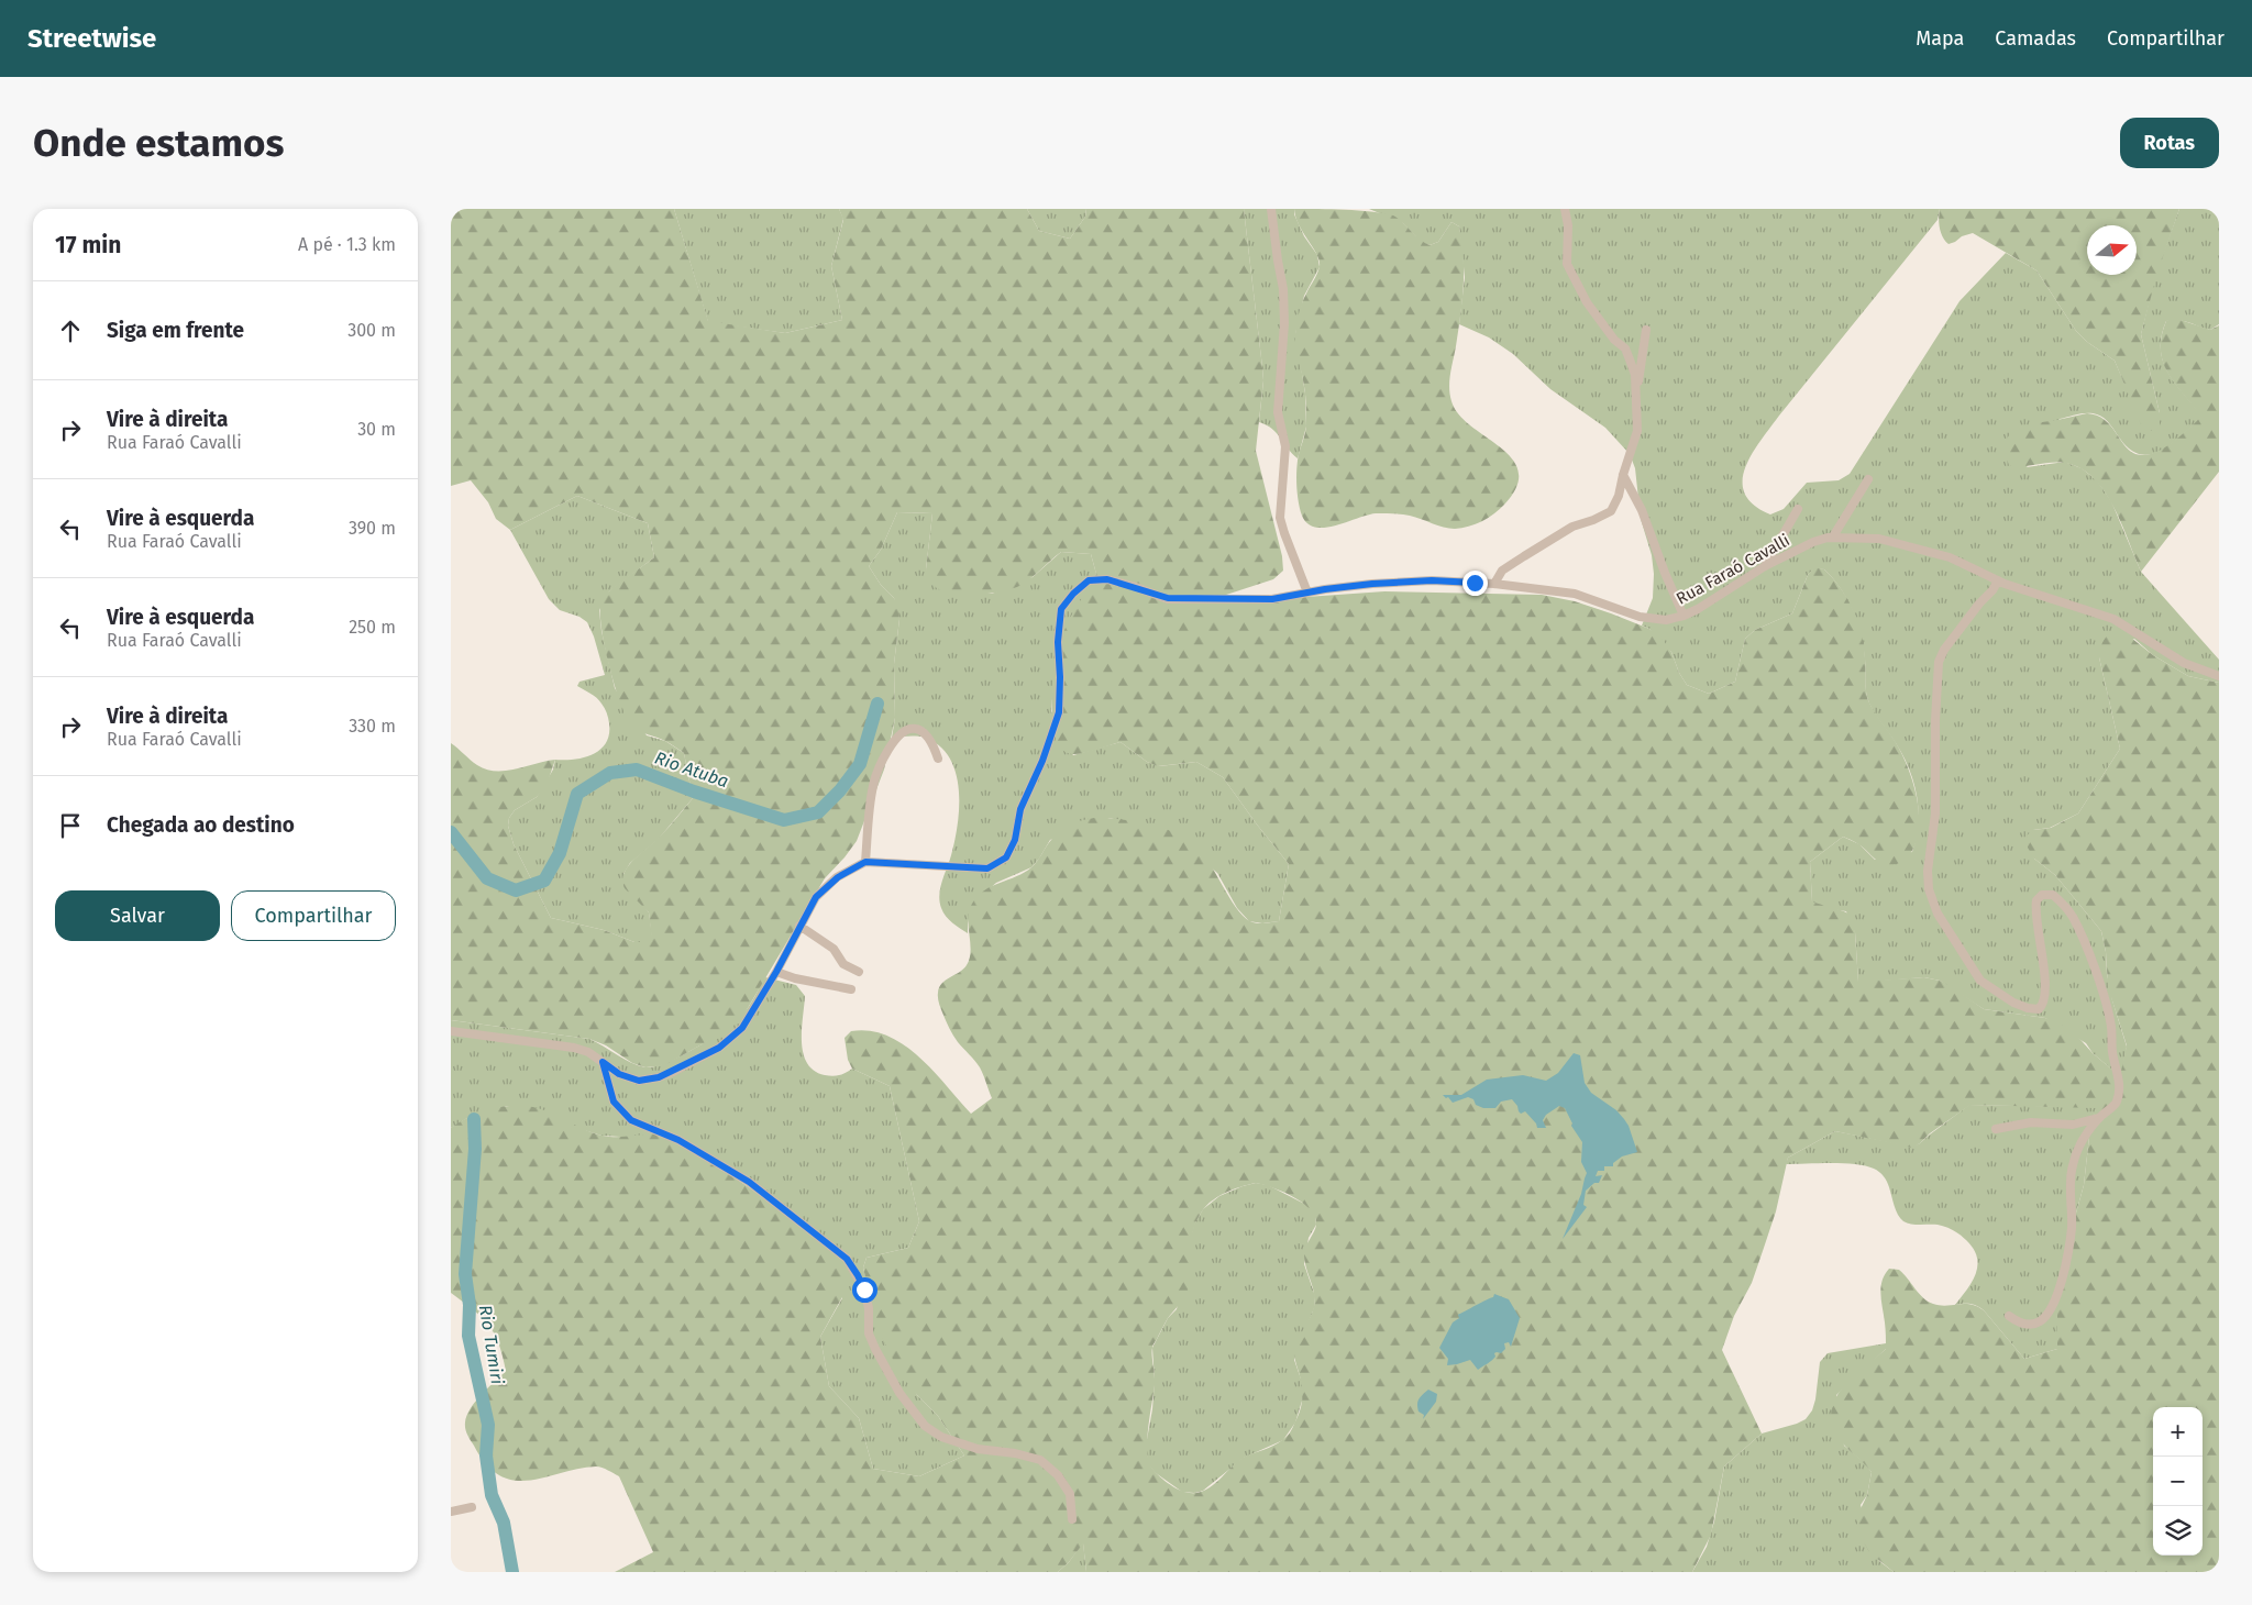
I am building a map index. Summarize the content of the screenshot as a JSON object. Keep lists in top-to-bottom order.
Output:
{
  "streets": {
    "street": ["Rua Faraó Cavalli"]
  },
  "water": ["Rio Atuba", "Rio Tumiri"],
  "north": "right",
  "page": {
    "header": "Streetwise",
    "nav": ["Mapa", "Camadas", "Compartilhar"],
    "buttons": [
      "Rotas",
      ["Salvar", "Compartilhar"]
    ],
    "title": "Onde estamos",
    "heading": ["17 min", "A pé · 1.3 km"],
    "list": [
      ["Siga em frente", "300 m"],
      ["Vire à direita", "Rua Faraó Cavalli", "30 m"],
      ["Vire à esquerda", "Rua Faraó Cavalli", "390 m"],
      ["Vire à esquerda", "Rua Faraó Cavalli", "250 m"],
      ["Vire à direita", "Rua Faraó Cavalli", "330 m"],
      "Chegada ao destino"
    ],
    "map_buttons": ["+", "−"]
  }
}
